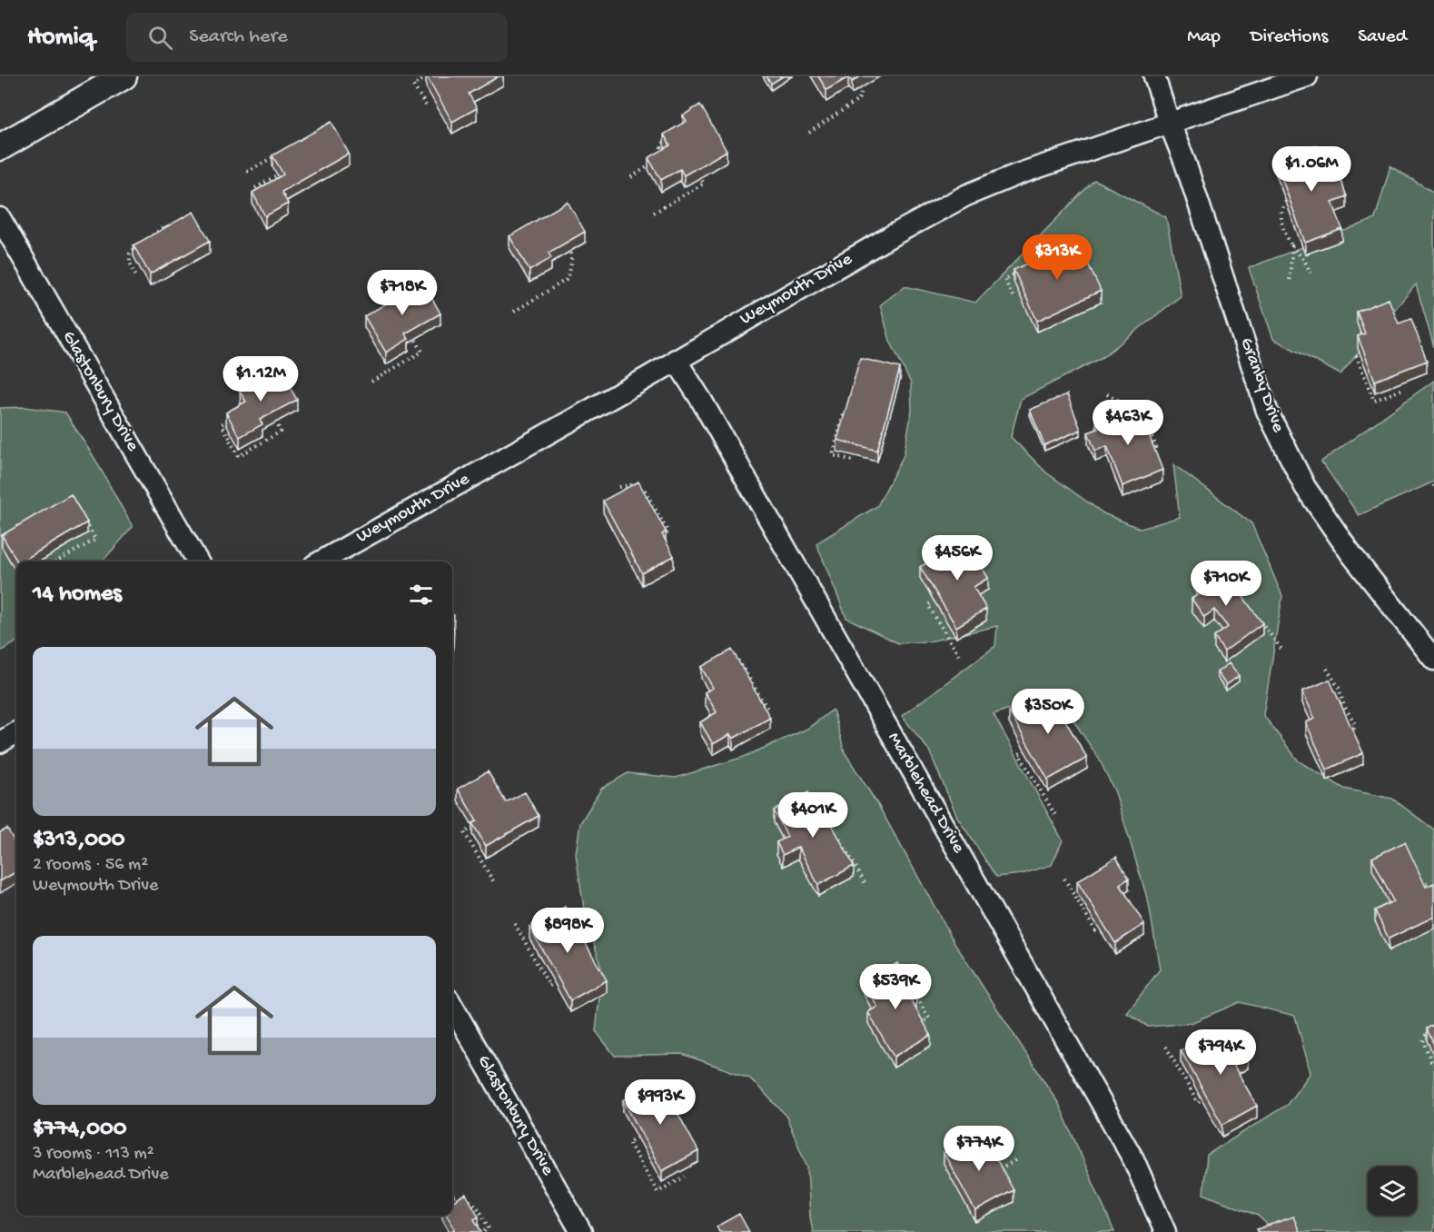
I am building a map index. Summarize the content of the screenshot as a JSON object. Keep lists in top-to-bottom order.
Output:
{
  "streets": {
    "street": [
      "Weymouth Drive",
      "Granby Drive",
      "Glastonbury Drive",
      "Marblehead Drive"
    ]
  },
  "crossings": [
    ["Weymouth Drive", "Granby Drive"],
    ["Weymouth Drive", "Marblehead Drive"]
  ],
  "page": {
    "header": "Homiq",
    "search": "Search here",
    "nav": ["Map", "Directions", "Saved"],
    "price": [
      "$1.06M",
      "$313K",
      "$718K",
      "$1.12M",
      "$463K",
      "$456K",
      "$710K",
      "$350K",
      "$401K",
      "$898K",
      "$539K",
      "$794K",
      "$993K",
      "$774K"
    ],
    "heading": "14 homes",
    "list": [
      {
        "name": "$313,000",
        "note": "2 rooms · 56 m² · Weymouth Drive"
      },
      {
        "name": "$774,000",
        "note": "3 rooms · 113 m² · Marblehead Drive"
      }
    ]
  }
}
